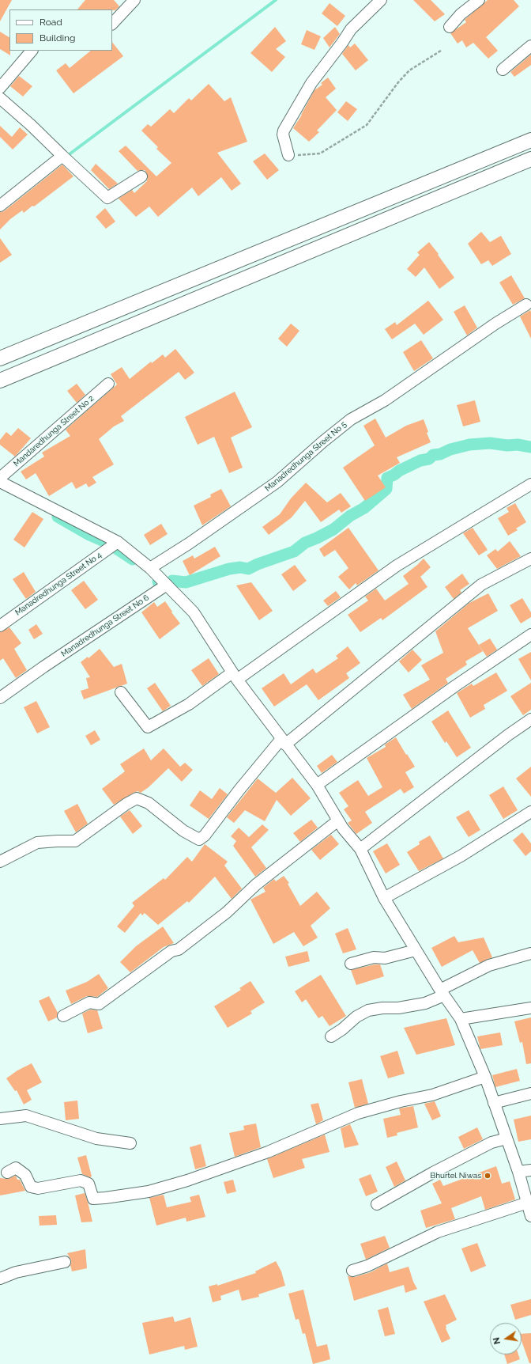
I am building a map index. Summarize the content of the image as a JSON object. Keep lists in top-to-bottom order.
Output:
{
  "streets": {
    "street": [
      "Mandaredhunga Street No 2",
      "Manadredhunga Street No 5",
      "Manadredhunga Street No 4",
      "Manadredhunga Street No 6"
    ]
  },
  "places": ["Bhurtel Niwas"],
  "legend": ["Road", "Building"],
  "north": "left"
}
